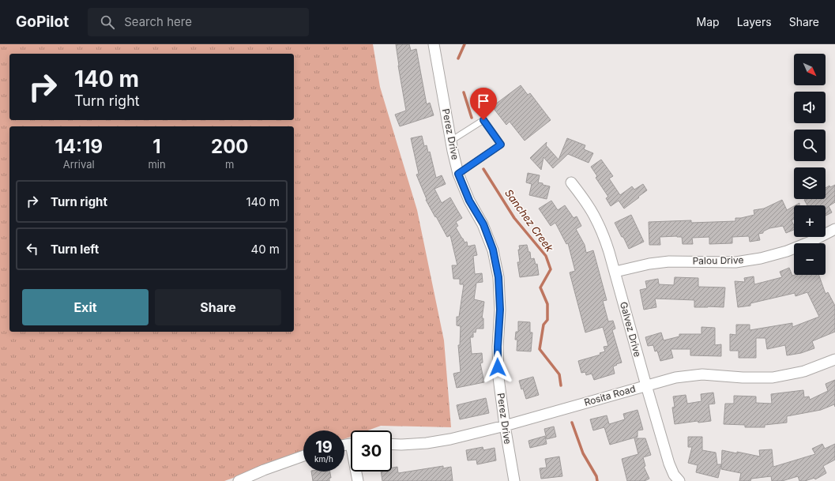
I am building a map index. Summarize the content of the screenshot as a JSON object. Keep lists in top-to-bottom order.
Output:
{
  "streets": {
    "street": [
      "Perez Drive",
      "Palou Drive",
      "Galvez Drive",
      "Rosita Road"
    ]
  },
  "crossings": [
    ["Perez Drive", "Rosita Road"],
    ["Palou Drive", "Galvez Drive"],
    ["Galvez Drive", "Rosita Road"]
  ],
  "water": ["Sanchez Creek"],
  "north": "bottom right",
  "page": {
    "header": "GoPilot",
    "search": "Search here",
    "nav": ["Map", "Layers", "Share"],
    "map_buttons": ["+", "−"],
    "turn": ["140 m", "Turn right"],
    "eta": [
      "14:19",
      "Arrival",
      "1",
      "min",
      "200",
      "m"
    ],
    "list": [
      {
        "name": "Turn right",
        "value": "140 m"
      },
      {
        "name": "Turn left",
        "value": "40 m"
      }
    ],
    "buttons": ["Exit", "Share"],
    "speed": "19 km/h",
    "limit": "30"
  }
}
